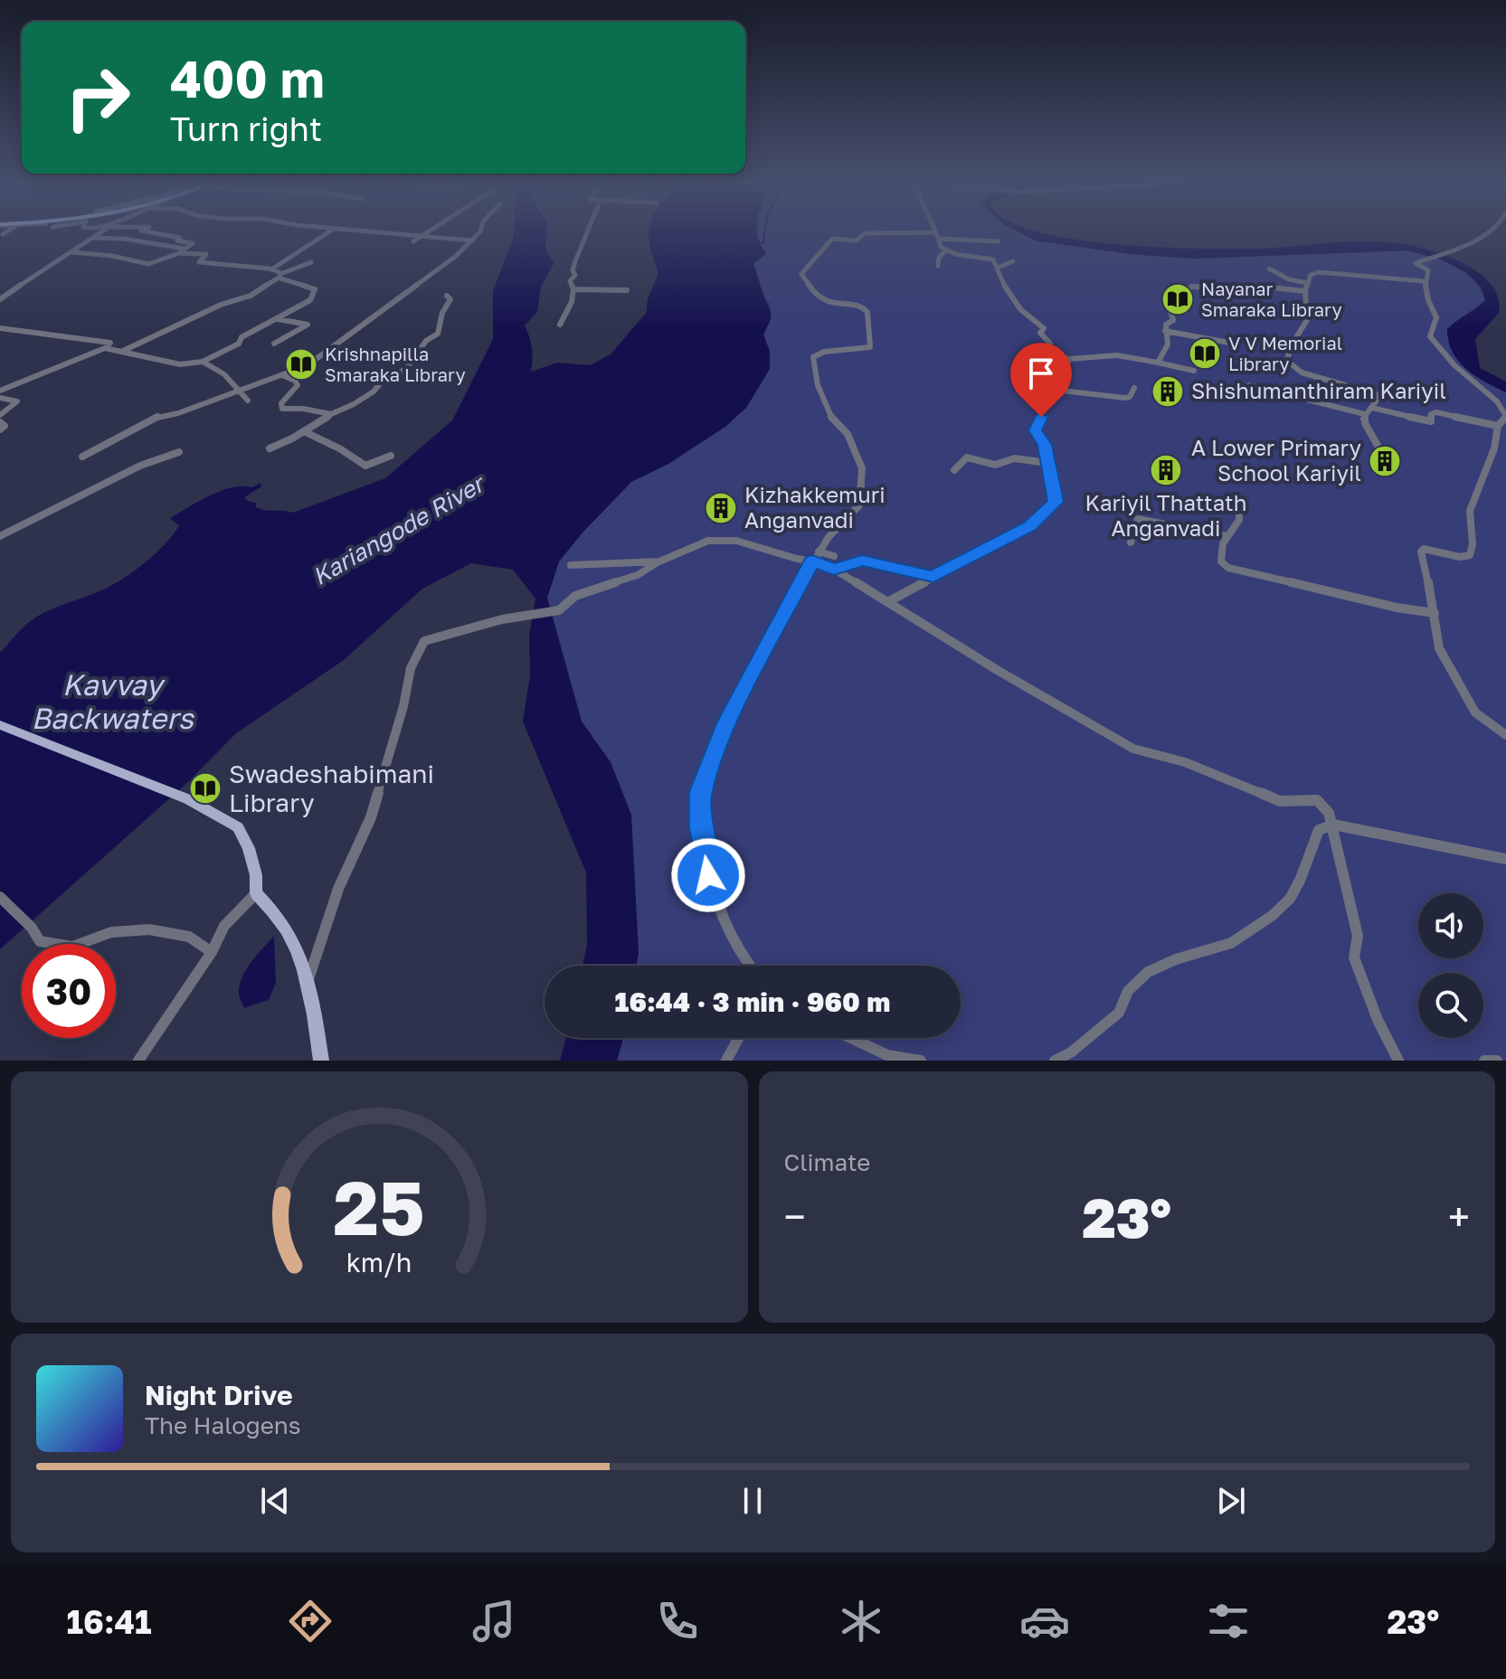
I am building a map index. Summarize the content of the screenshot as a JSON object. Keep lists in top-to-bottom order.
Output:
{
  "water": ["Kariangode River", "Kavvay Backwaters"],
  "places": {
    "library": [
      "Nayanar Smaraka Library",
      "V V Memorial Library",
      "Krishnapilla Smaraka Library",
      "Swadeshabimani Library"
    ],
    "building": [
      "Shishumanthiram Kariyil",
      "A Lower Primary School Kariyil",
      "Kariyil Thattath Anganvadi",
      "Kizhakkemuri Anganvadi"
    ]
  },
  "page": {
    "turn": ["400 m", "Turn right"],
    "limit": "30",
    "trip": "16:44 · 3 min · 960 m",
    "tile": "Climate",
    "heat": ["−", "23°", "+"],
    "song": ["Night Drive", "The Halogens"],
    "tabs": ["16:41", "23°"],
    "gauge": ["25", "km/h"]
  }
}
